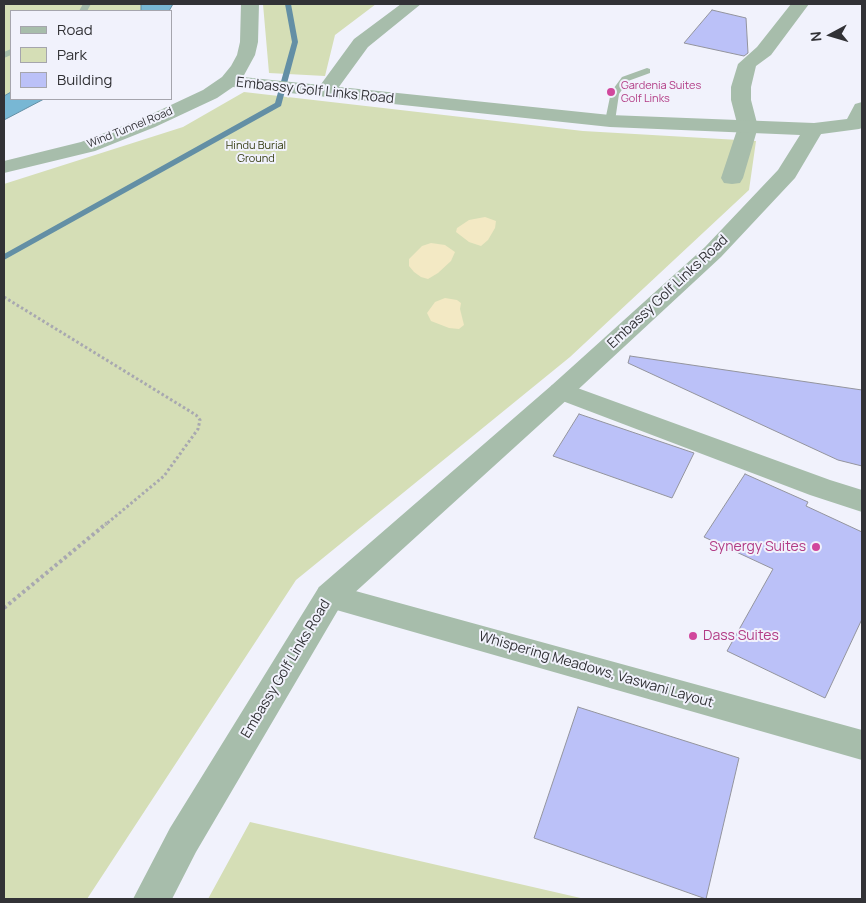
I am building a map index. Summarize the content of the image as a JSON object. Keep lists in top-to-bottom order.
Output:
{
  "streets": {
    "street": ["Embassy Golf Links Road", "Wind Tunnel Road", "Whispering Meadows, Vaswani Layout"]
  },
  "crossings": [
    ["Embassy Golf Links Road", "Wind Tunnel Road"],
    ["Embassy Golf Links Road", "Whispering Meadows, Vaswani Layout"]
  ],
  "parks": ["Hindu Burial Ground"],
  "places": ["Gardenia Suites Golf Links", "Synergy Suites", "Dass Suites"],
  "legend": ["Road", "Park", "Building"],
  "north": "left"
}
